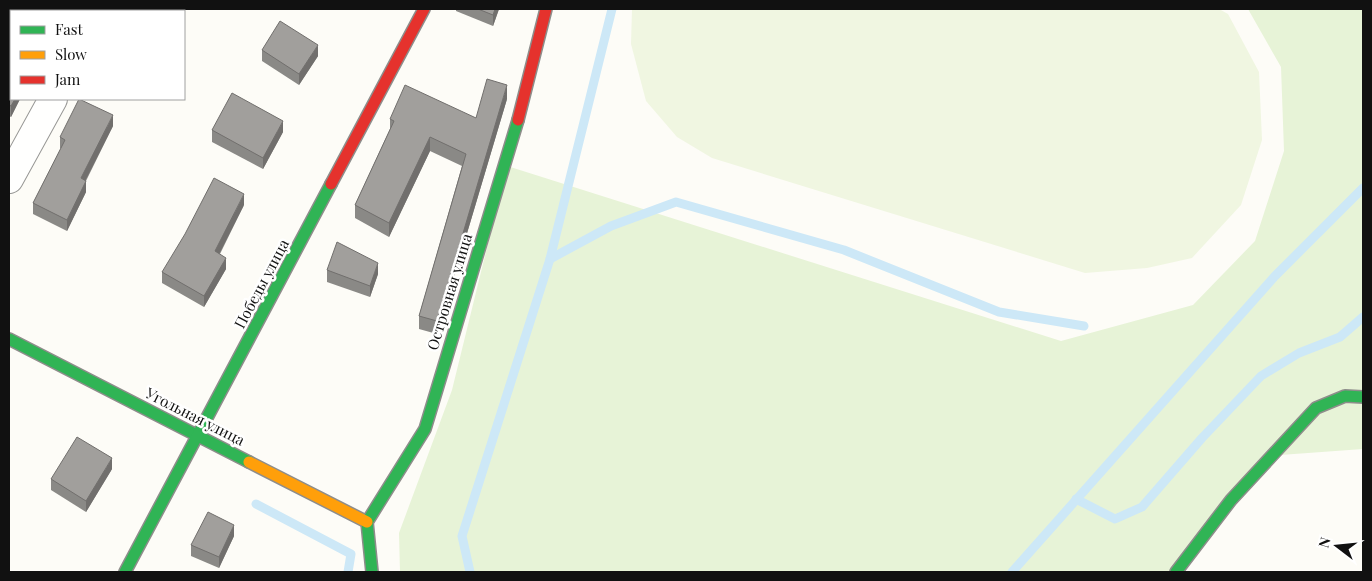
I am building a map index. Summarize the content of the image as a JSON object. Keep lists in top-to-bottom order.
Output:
{
  "streets": {
    "street": ["Победы улица", "Островная улица", "Угольная улица"]
  },
  "crossings": [
    ["Победы улица", "Угольная улица"],
    ["Островная улица", "Угольная улица"]
  ],
  "legend": ["Fast", "Slow", "Jam"],
  "north": "left"
}
